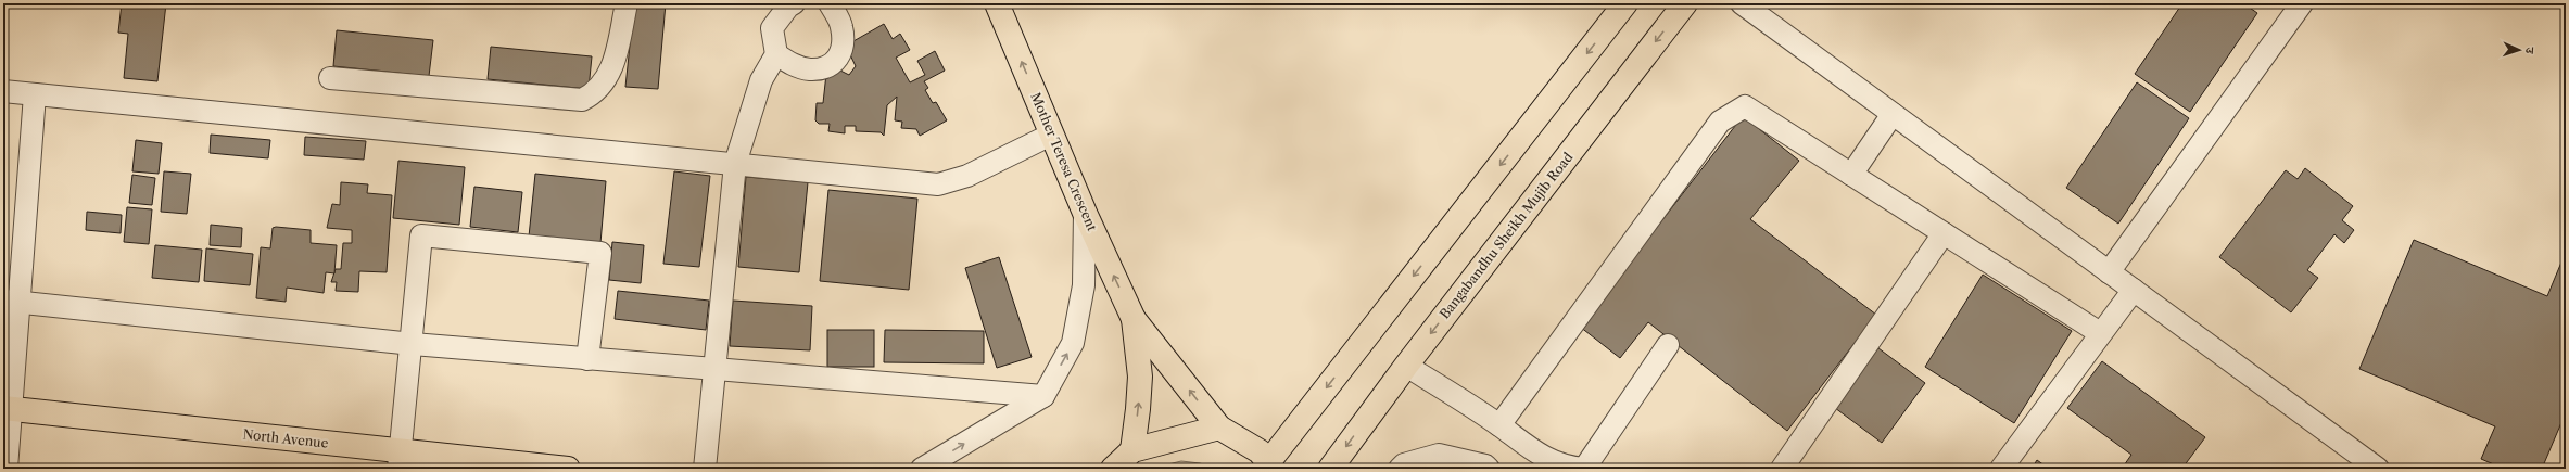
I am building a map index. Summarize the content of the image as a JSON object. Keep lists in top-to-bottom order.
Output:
{
  "streets": {
    "main road": ["Mother Teresa Crescent", "Bangabandhu Sheikh Mujib Road", "North Avenue"]
  },
  "one_way": ["Mother Teresa Crescent"],
  "north": "right"
}
